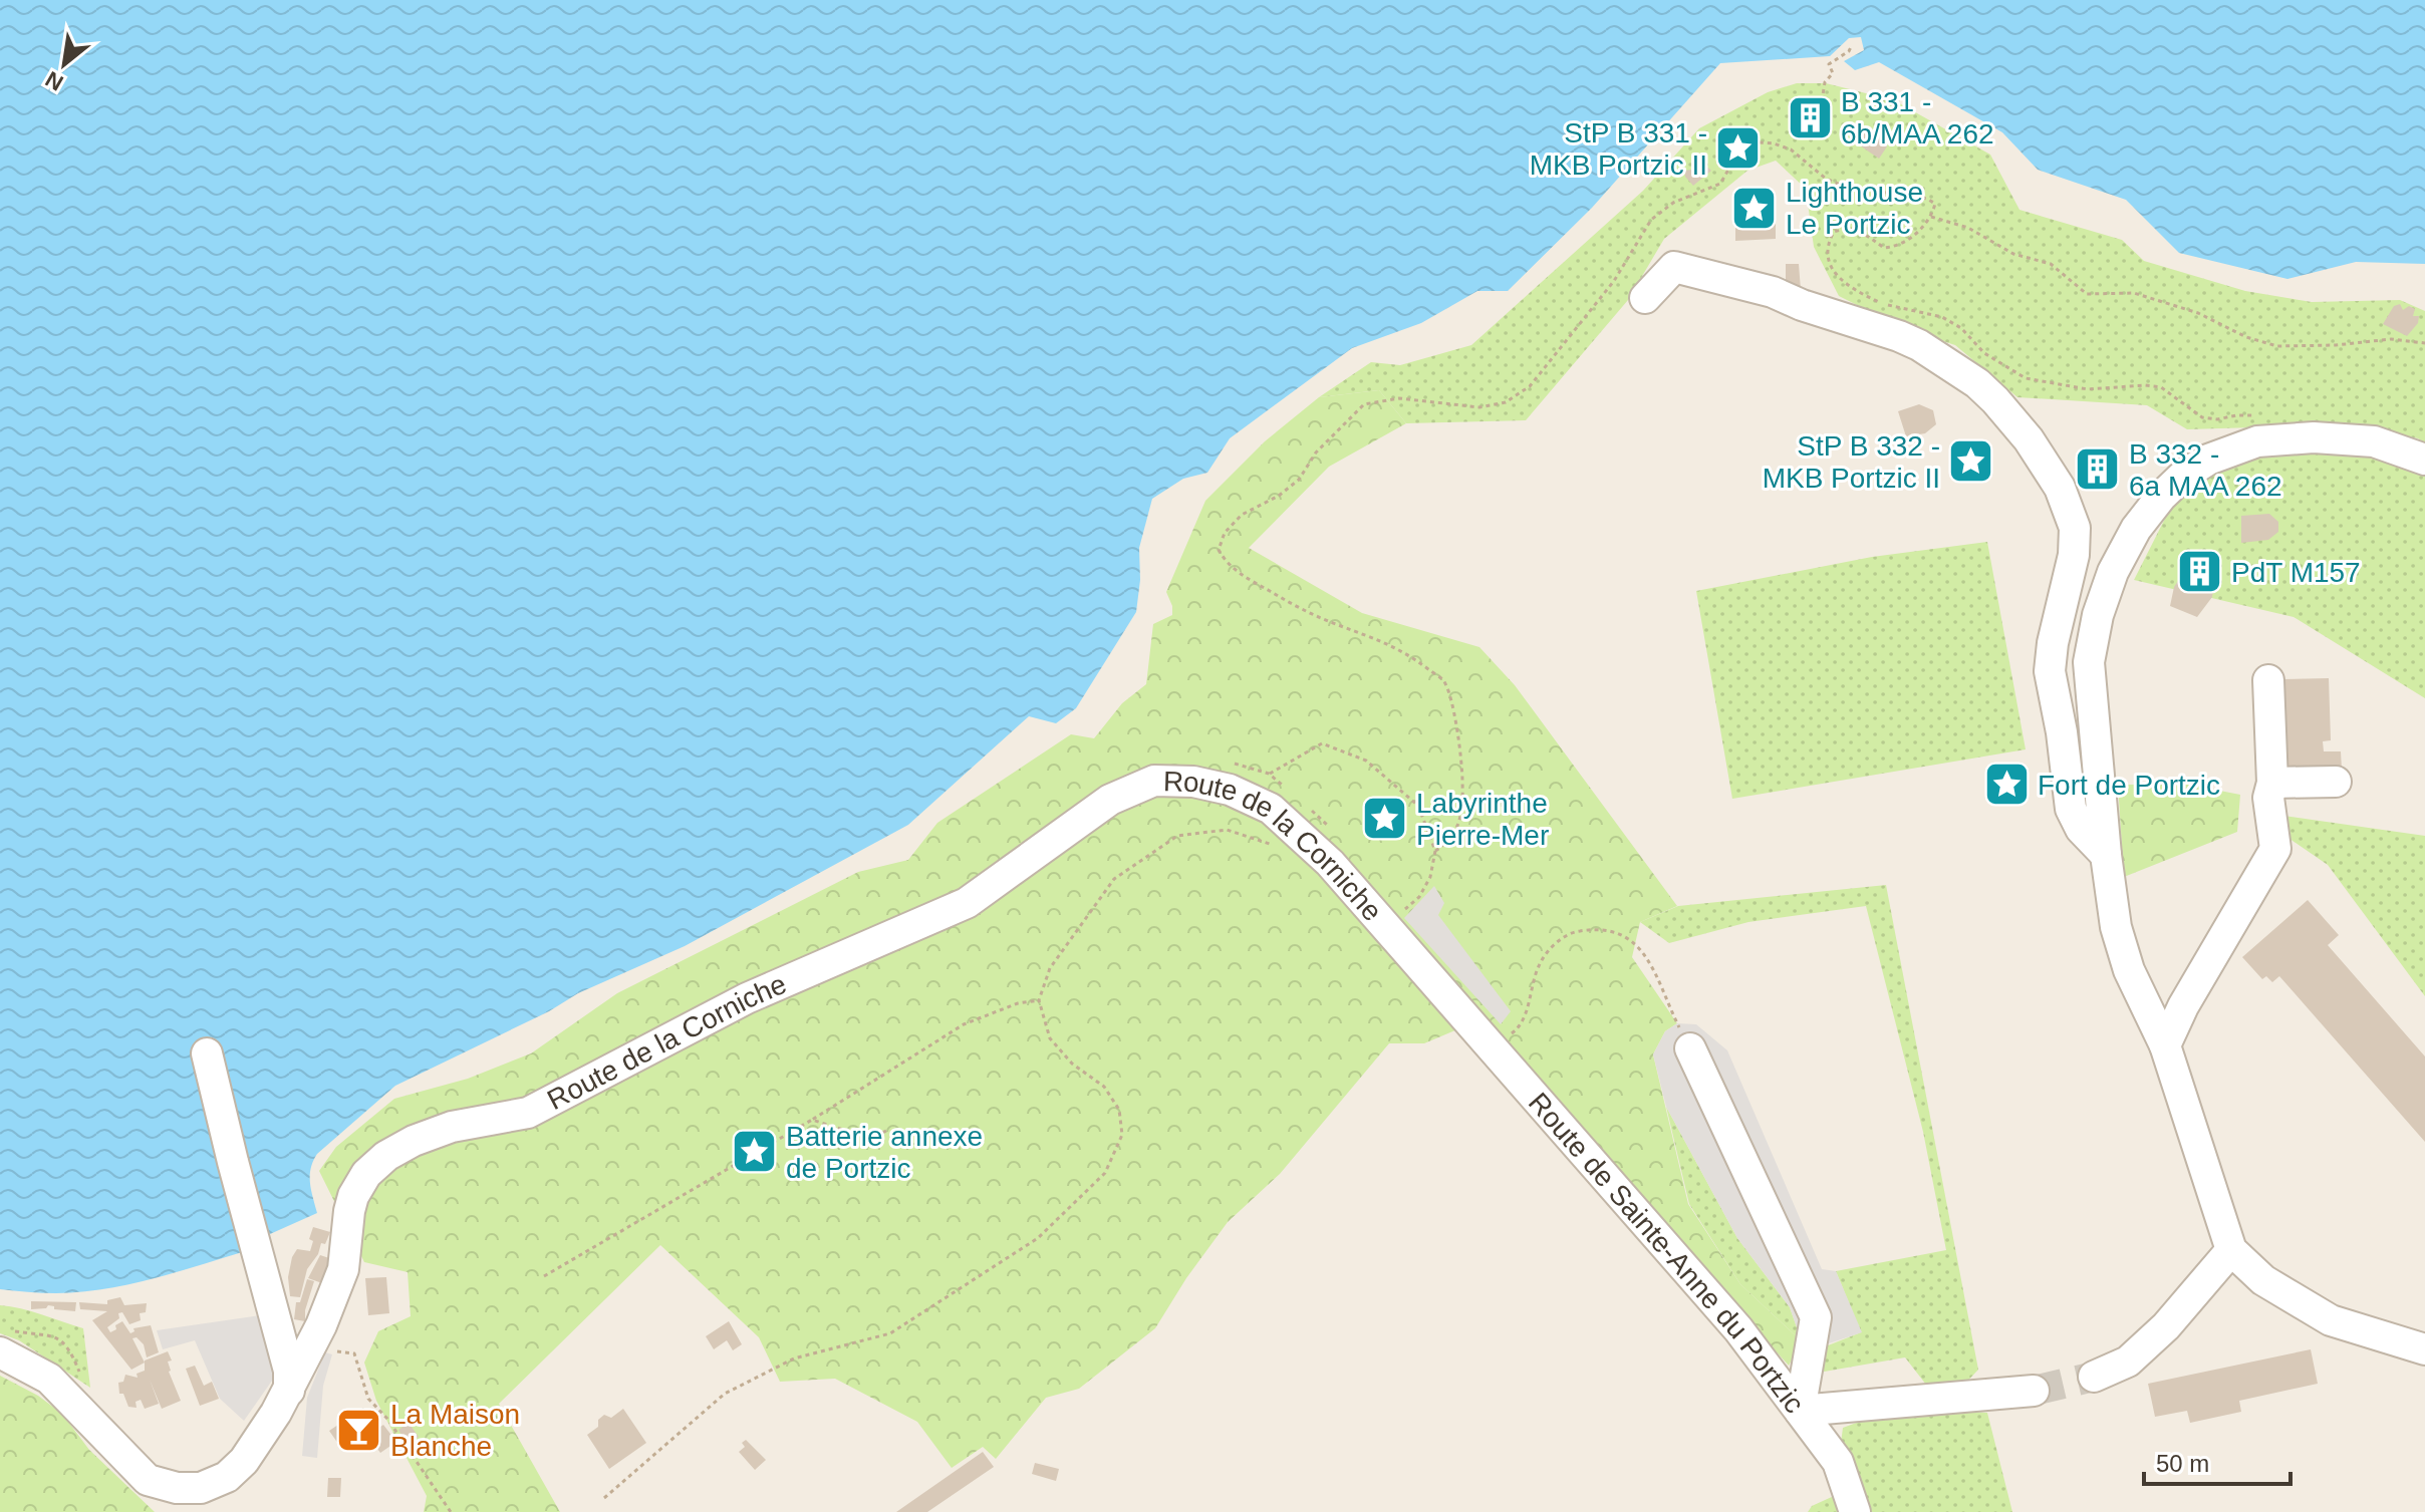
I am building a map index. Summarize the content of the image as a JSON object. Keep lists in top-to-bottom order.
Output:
{
  "streets": {
    "street": ["Route de la Corniche", "Route de Sainte-Anne du Portzic"]
  },
  "crossings": [
    ["Route de la Corniche", "Route de Sainte-Anne du Portzic"]
  ],
  "places": {
    "building": ["B 331 - 6b/MAA 262", "B 332 - 6a MAA 262", "PdT M157"],
    "place": [
      "StP B 331 - MKB Portzic II",
      "Lighthouse Le Portzic",
      "StP B 332 - MKB Portzic II",
      "Fort de Portzic",
      "Labyrinthe Pierre-Mer",
      "Batterie annexe de Portzic"
    ],
    "bar": ["La Maison Blanche"]
  },
  "scale_bar": "50 m",
  "north": "bottom left"
}
